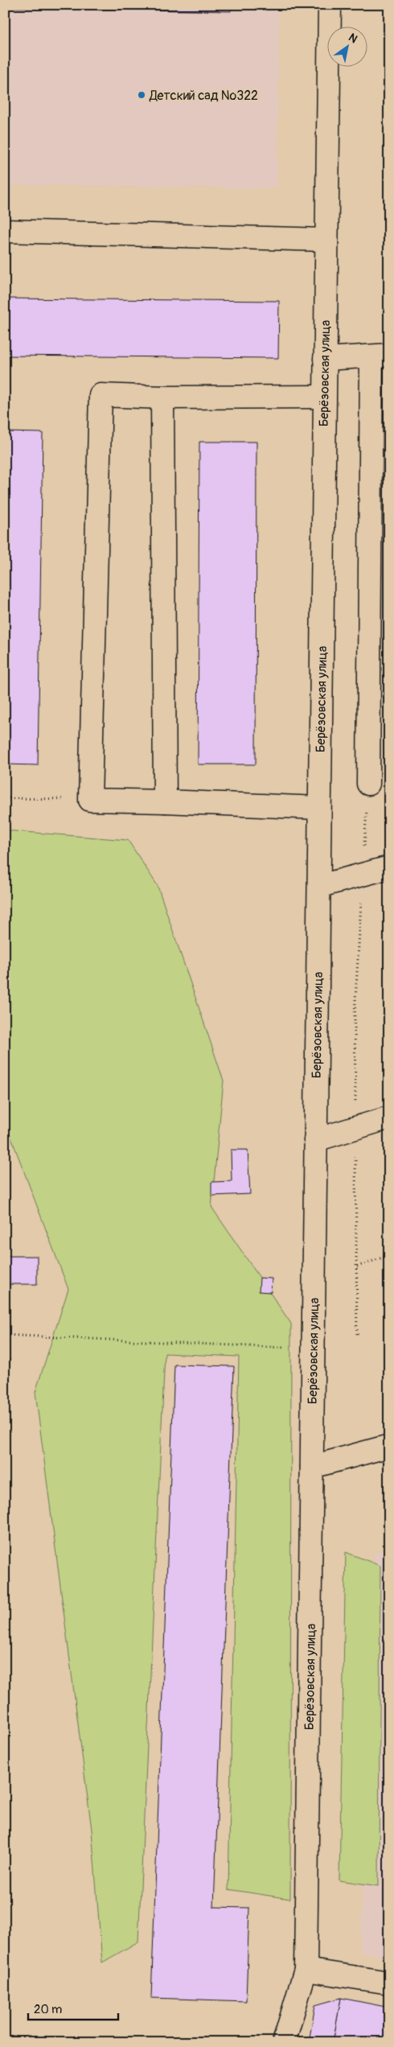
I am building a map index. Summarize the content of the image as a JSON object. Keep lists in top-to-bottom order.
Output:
{
  "streets": {
    "street": ["Берёзовская улица"]
  },
  "places": ["Детский сад №322"],
  "scale_bar": "20 m",
  "north": "top right"
}
